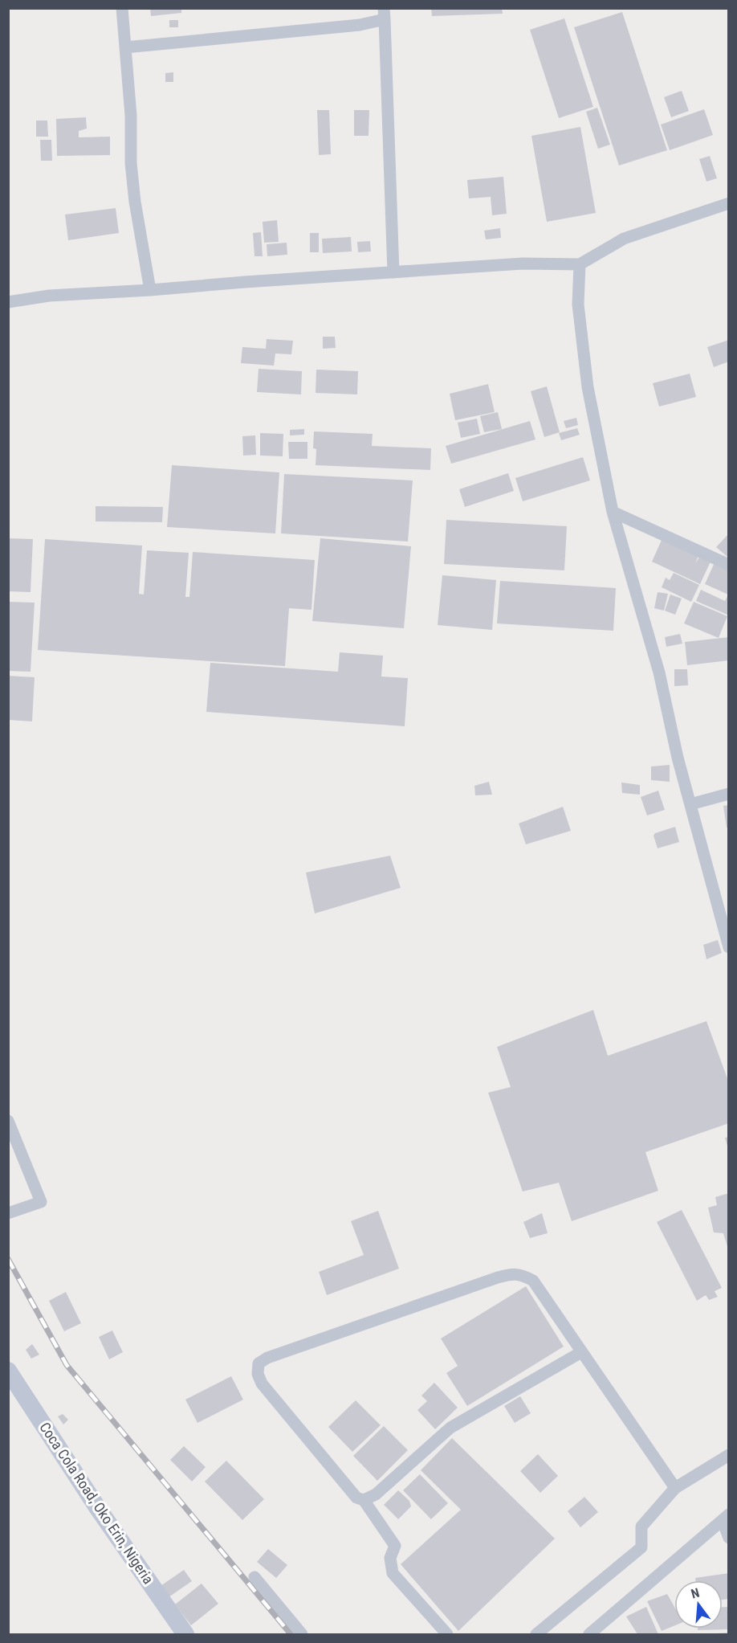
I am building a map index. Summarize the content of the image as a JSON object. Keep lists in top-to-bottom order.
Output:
{
  "streets": {
    "street": ["Coca Cola Road, Oko Erin, Nigeria"]
  },
  "north": "top"
}
